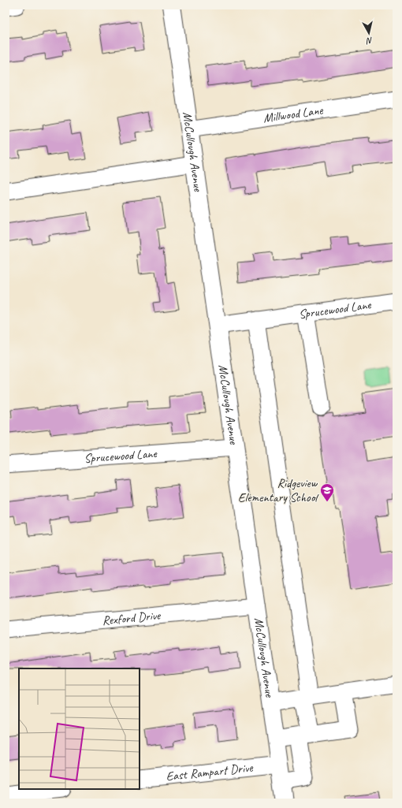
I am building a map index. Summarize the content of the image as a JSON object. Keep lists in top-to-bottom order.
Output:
{
  "streets": {
    "main road": ["McCullough Avenue"],
    "street": [
      "Millwood Lane",
      "Sprucewood Lane",
      "Rexford Drive",
      "East Rampart Drive"
    ]
  },
  "crossings": [
    ["Millwood Lane", "McCullough Avenue"],
    ["McCullough Avenue", "Sprucewood Lane"],
    ["McCullough Avenue", "Rexford Drive"],
    ["McCullough Avenue", "East Rampart Drive"]
  ],
  "places": {
    "school or university": ["Ridgeview Elementary School"]
  },
  "north": "bottom"
}
